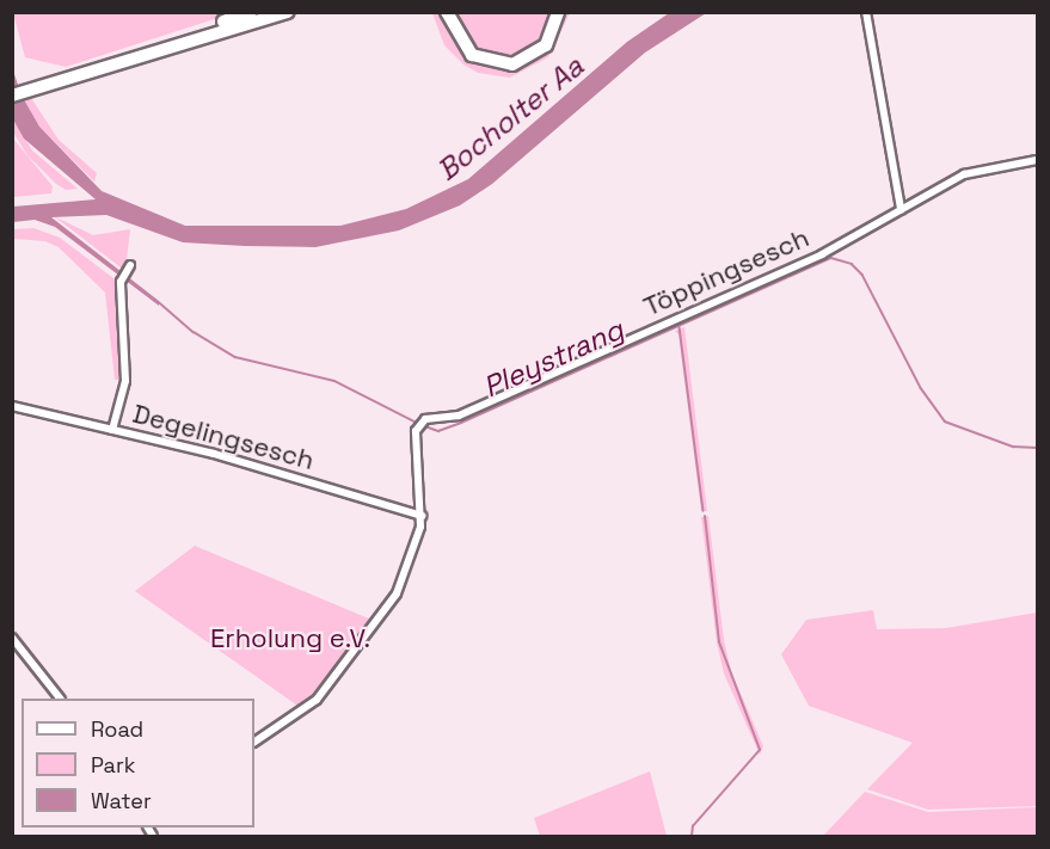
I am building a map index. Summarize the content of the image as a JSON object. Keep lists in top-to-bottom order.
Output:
{
  "streets": {
    "street": ["Töppingsesch", "Degelingsesch"]
  },
  "crossings": [
    ["Töppingsesch", "Degelingsesch"]
  ],
  "water": ["Bocholter Aa", "Pleystrang"],
  "parks": ["Erholung e.V."],
  "legend": ["Road", "Park", "Water"]
}
